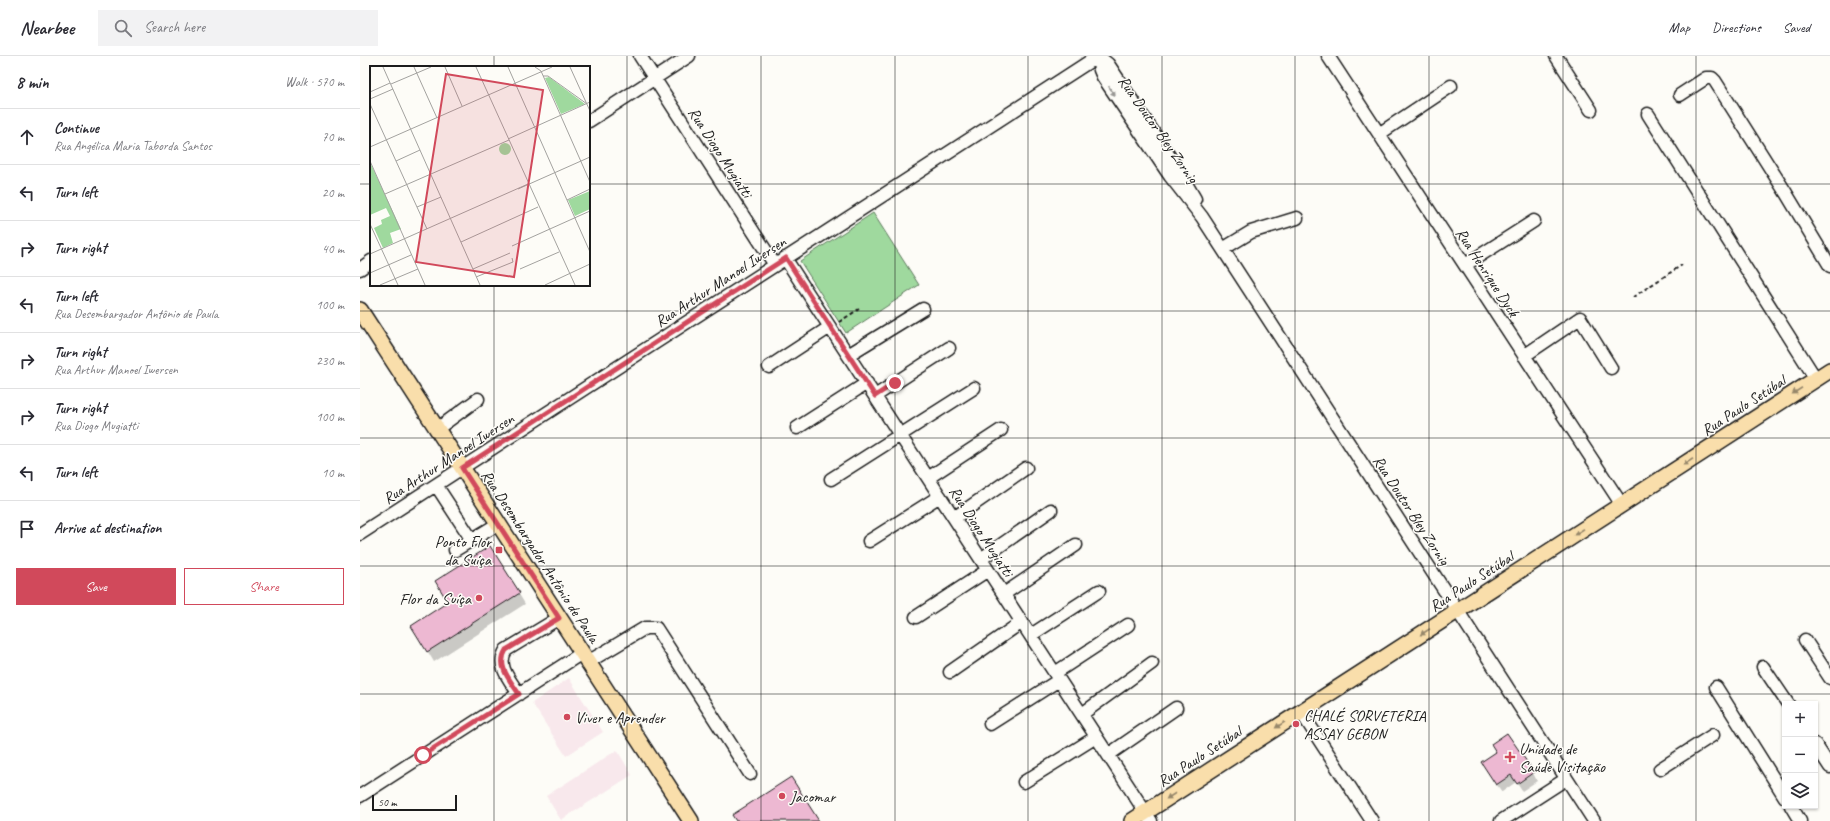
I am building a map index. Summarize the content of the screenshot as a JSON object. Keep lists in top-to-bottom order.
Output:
{
  "streets": {
    "main road": ["Rua Paulo Setúbal", "Rua Desembargador Antônio de Paula"],
    "street": [
      "Rua Doutor Bley Zornig",
      "Rua Diogo Mugiatti",
      "Rua Henrique Dyck",
      "Rua Arthur Manoel Iwersen"
    ]
  },
  "crossings": [
    ["Rua Doutor Bley Zornig", "Rua Arthur Manoel Iwersen"],
    ["Rua Doutor Bley Zornig", "Rua Paulo Setúbal"],
    ["Rua Diogo Mugiatti", "Rua Arthur Manoel Iwersen"],
    ["Rua Diogo Mugiatti", "Rua Paulo Setúbal"],
    ["Rua Henrique Dyck", "Rua Paulo Setúbal"],
    ["Rua Arthur Manoel Iwersen", "Rua Desembargador Antônio de Paula"]
  ],
  "one_way": ["Rua Paulo Setúbal"],
  "places": {
    "transit": ["Ponto Flor da Suíça"],
    "other": [
      "Flor da Suíça",
      "Viver e Aprender",
      "CHALÉ SORVETERIA ASSAY GEBON",
      "Jacomar"
    ],
    "health": ["Unidade de Saúde Visitação"]
  },
  "scale_bar": "50 m",
  "page": {
    "header": "Nearbee",
    "search": "Search here",
    "nav": ["Map", "Directions", "Saved"],
    "heading": ["8 min", "Walk · 570 m"],
    "list": [
      ["Continue", "Rua Angélica Maria Taborda Santos", "70 m"],
      ["Turn left", "20 m"],
      ["Turn right", "40 m"],
      ["Turn left", "Rua Desembargador Antônio de Paula", "100 m"],
      ["Turn right", "Rua Arthur Manoel Iwersen", "230 m"],
      ["Turn right", "Rua Diogo Mugiatti", "100 m"],
      ["Turn left", "10 m"],
      "Arrive at destination"
    ],
    "buttons": ["Save", "Share"],
    "map_buttons": ["+", "−"],
    "scale": "50 m"
  }
}
